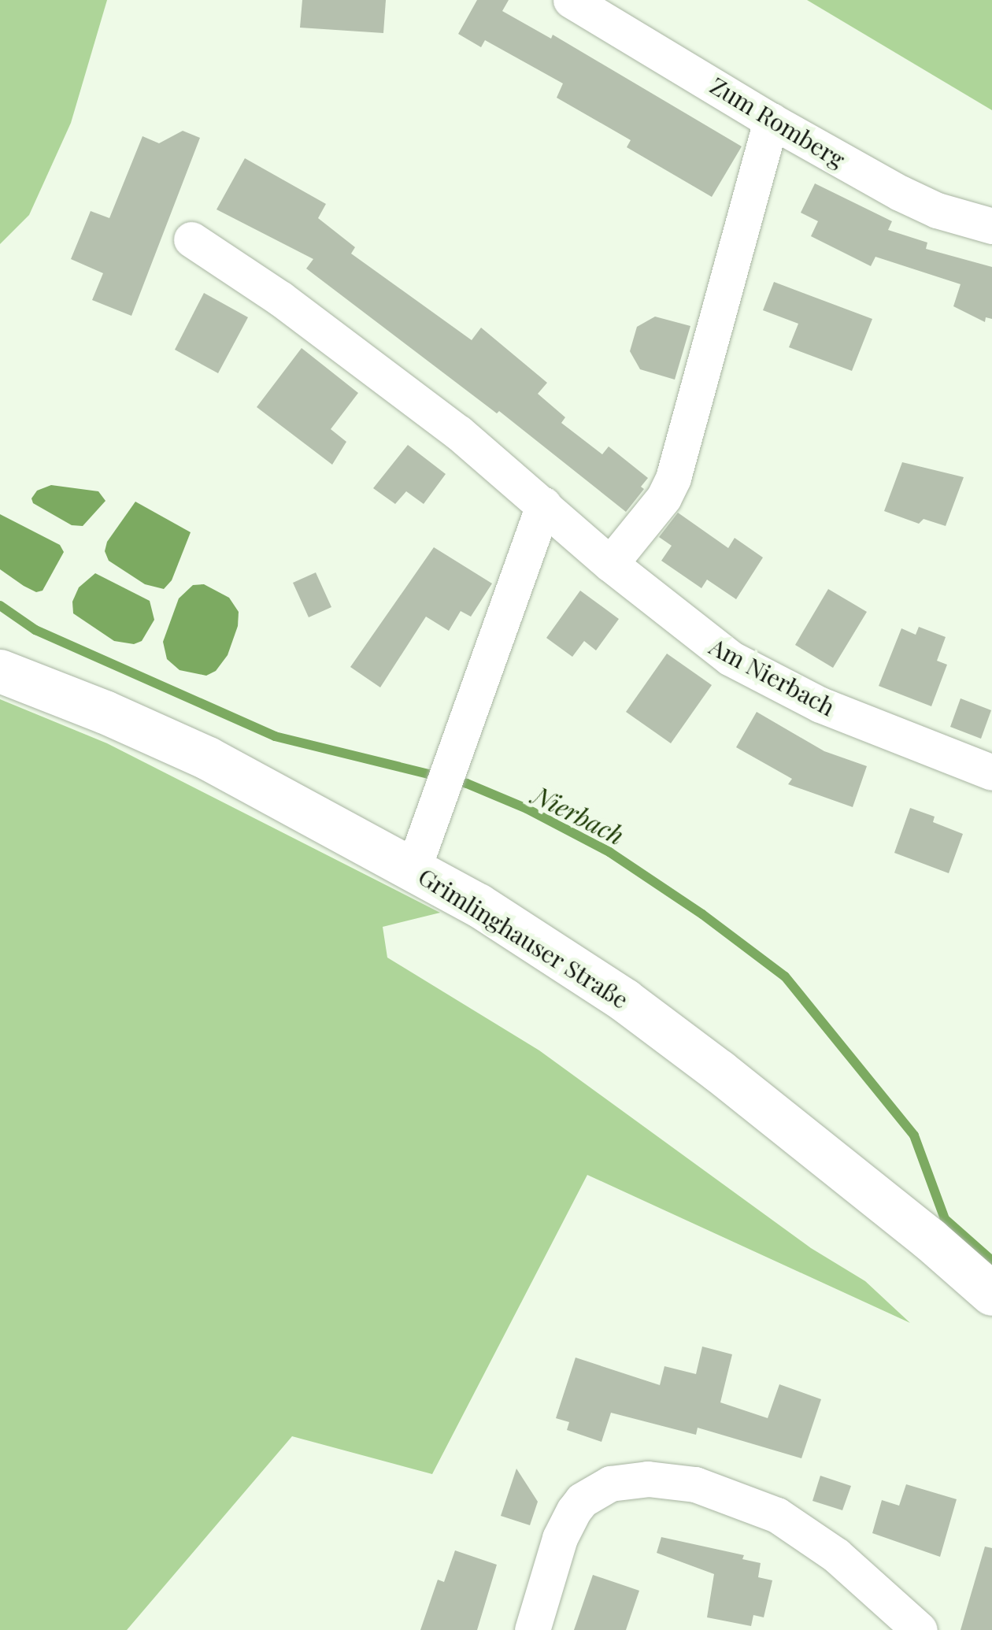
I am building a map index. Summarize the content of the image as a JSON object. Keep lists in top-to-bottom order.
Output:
{
  "streets": {
    "main road": ["Grimlinghauser Straße"],
    "street": ["Zum Romberg", "Am Nierbach"]
  },
  "water": ["Nierbach"]
}
